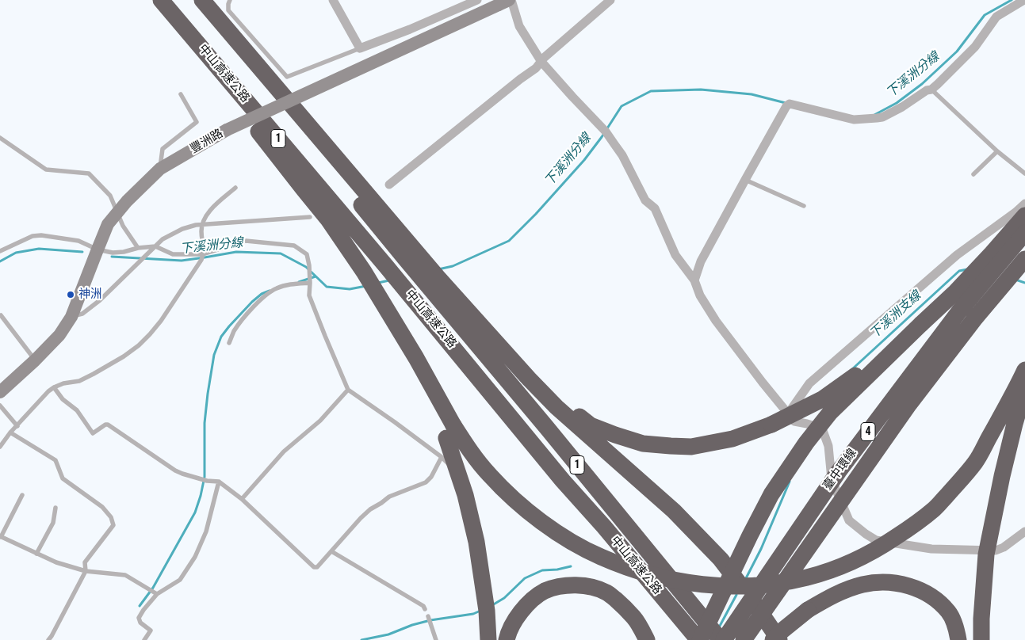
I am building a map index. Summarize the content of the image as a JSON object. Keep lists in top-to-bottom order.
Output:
{
  "streets": {
    "highway": [
      "中山高速公路",
      "1",
      "4",
      "臺中環線"
    ],
    "street": ["豐洲路"]
  },
  "crossings": [
    ["中山高速公路", "臺中環線"]
  ],
  "water": ["下溪洲分線", "下溪洲支線"],
  "places": ["神洲"]
}
